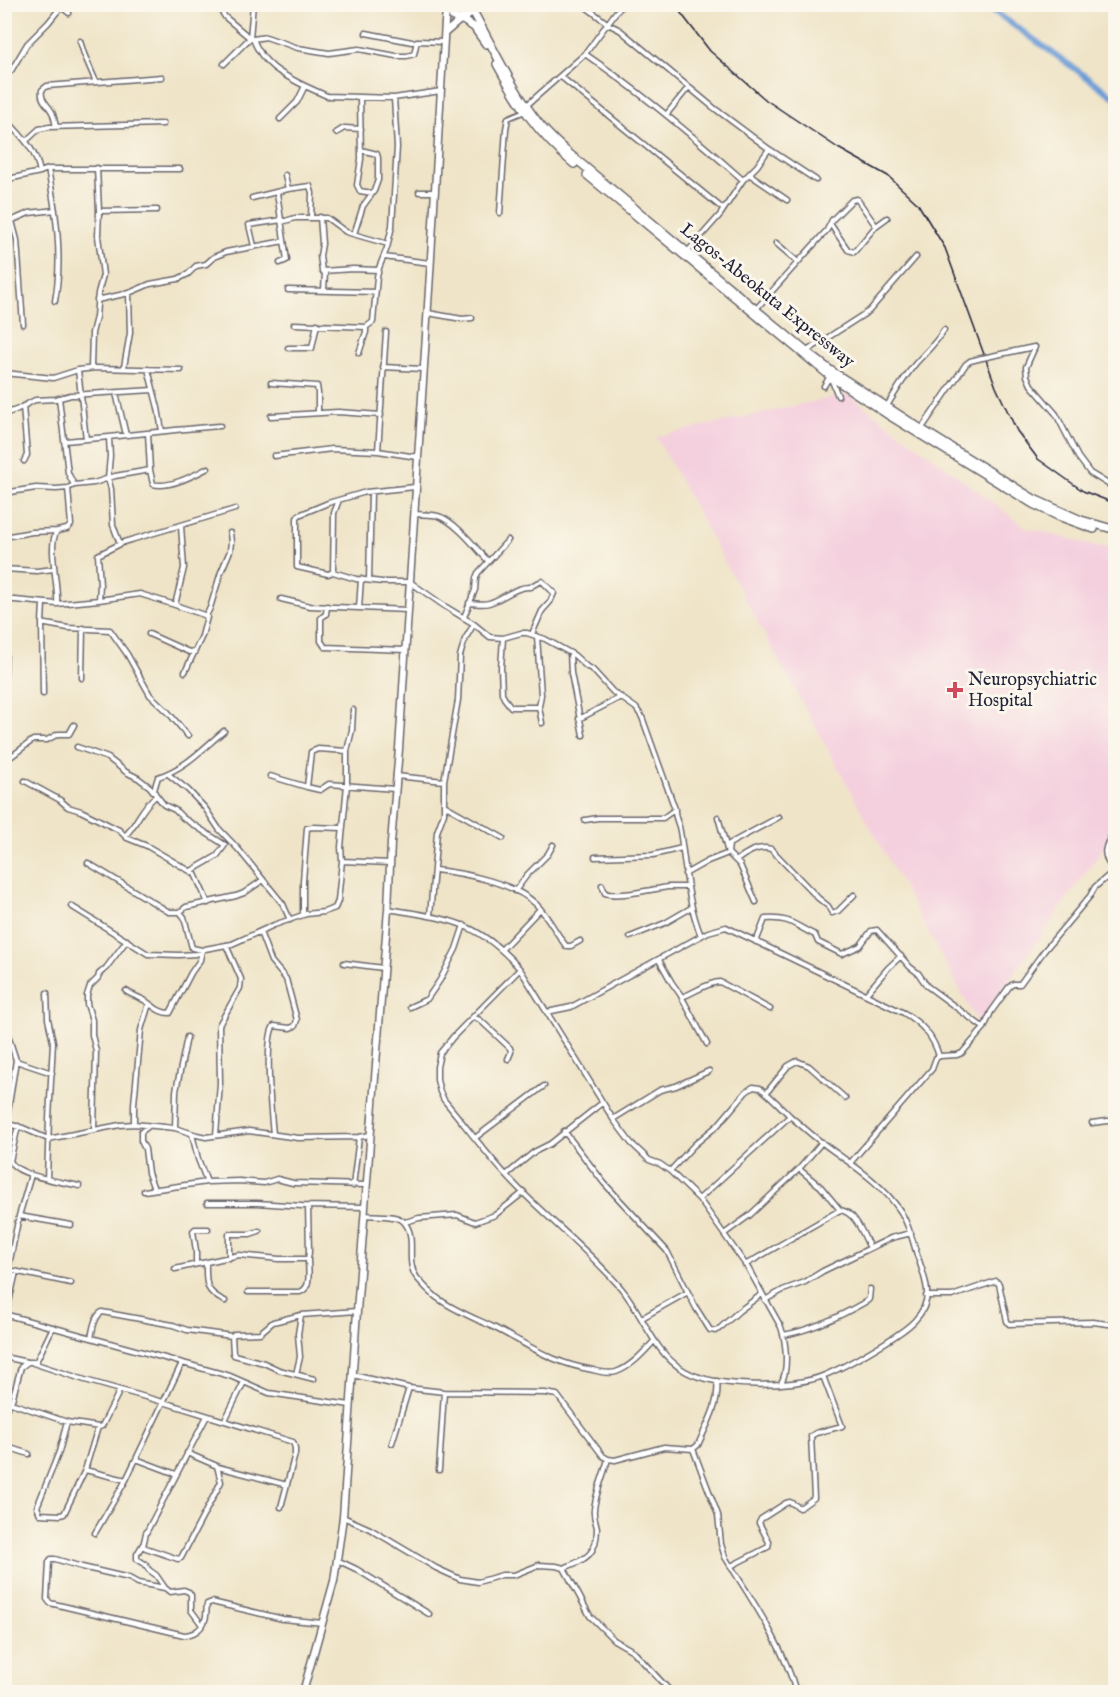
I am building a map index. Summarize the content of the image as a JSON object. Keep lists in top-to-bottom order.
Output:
{
  "streets": {
    "highway": ["Lagos-Abeokuta Expressway"]
  },
  "places": {
    "health": ["Neuropsychiatric Hospital"]
  }
}
